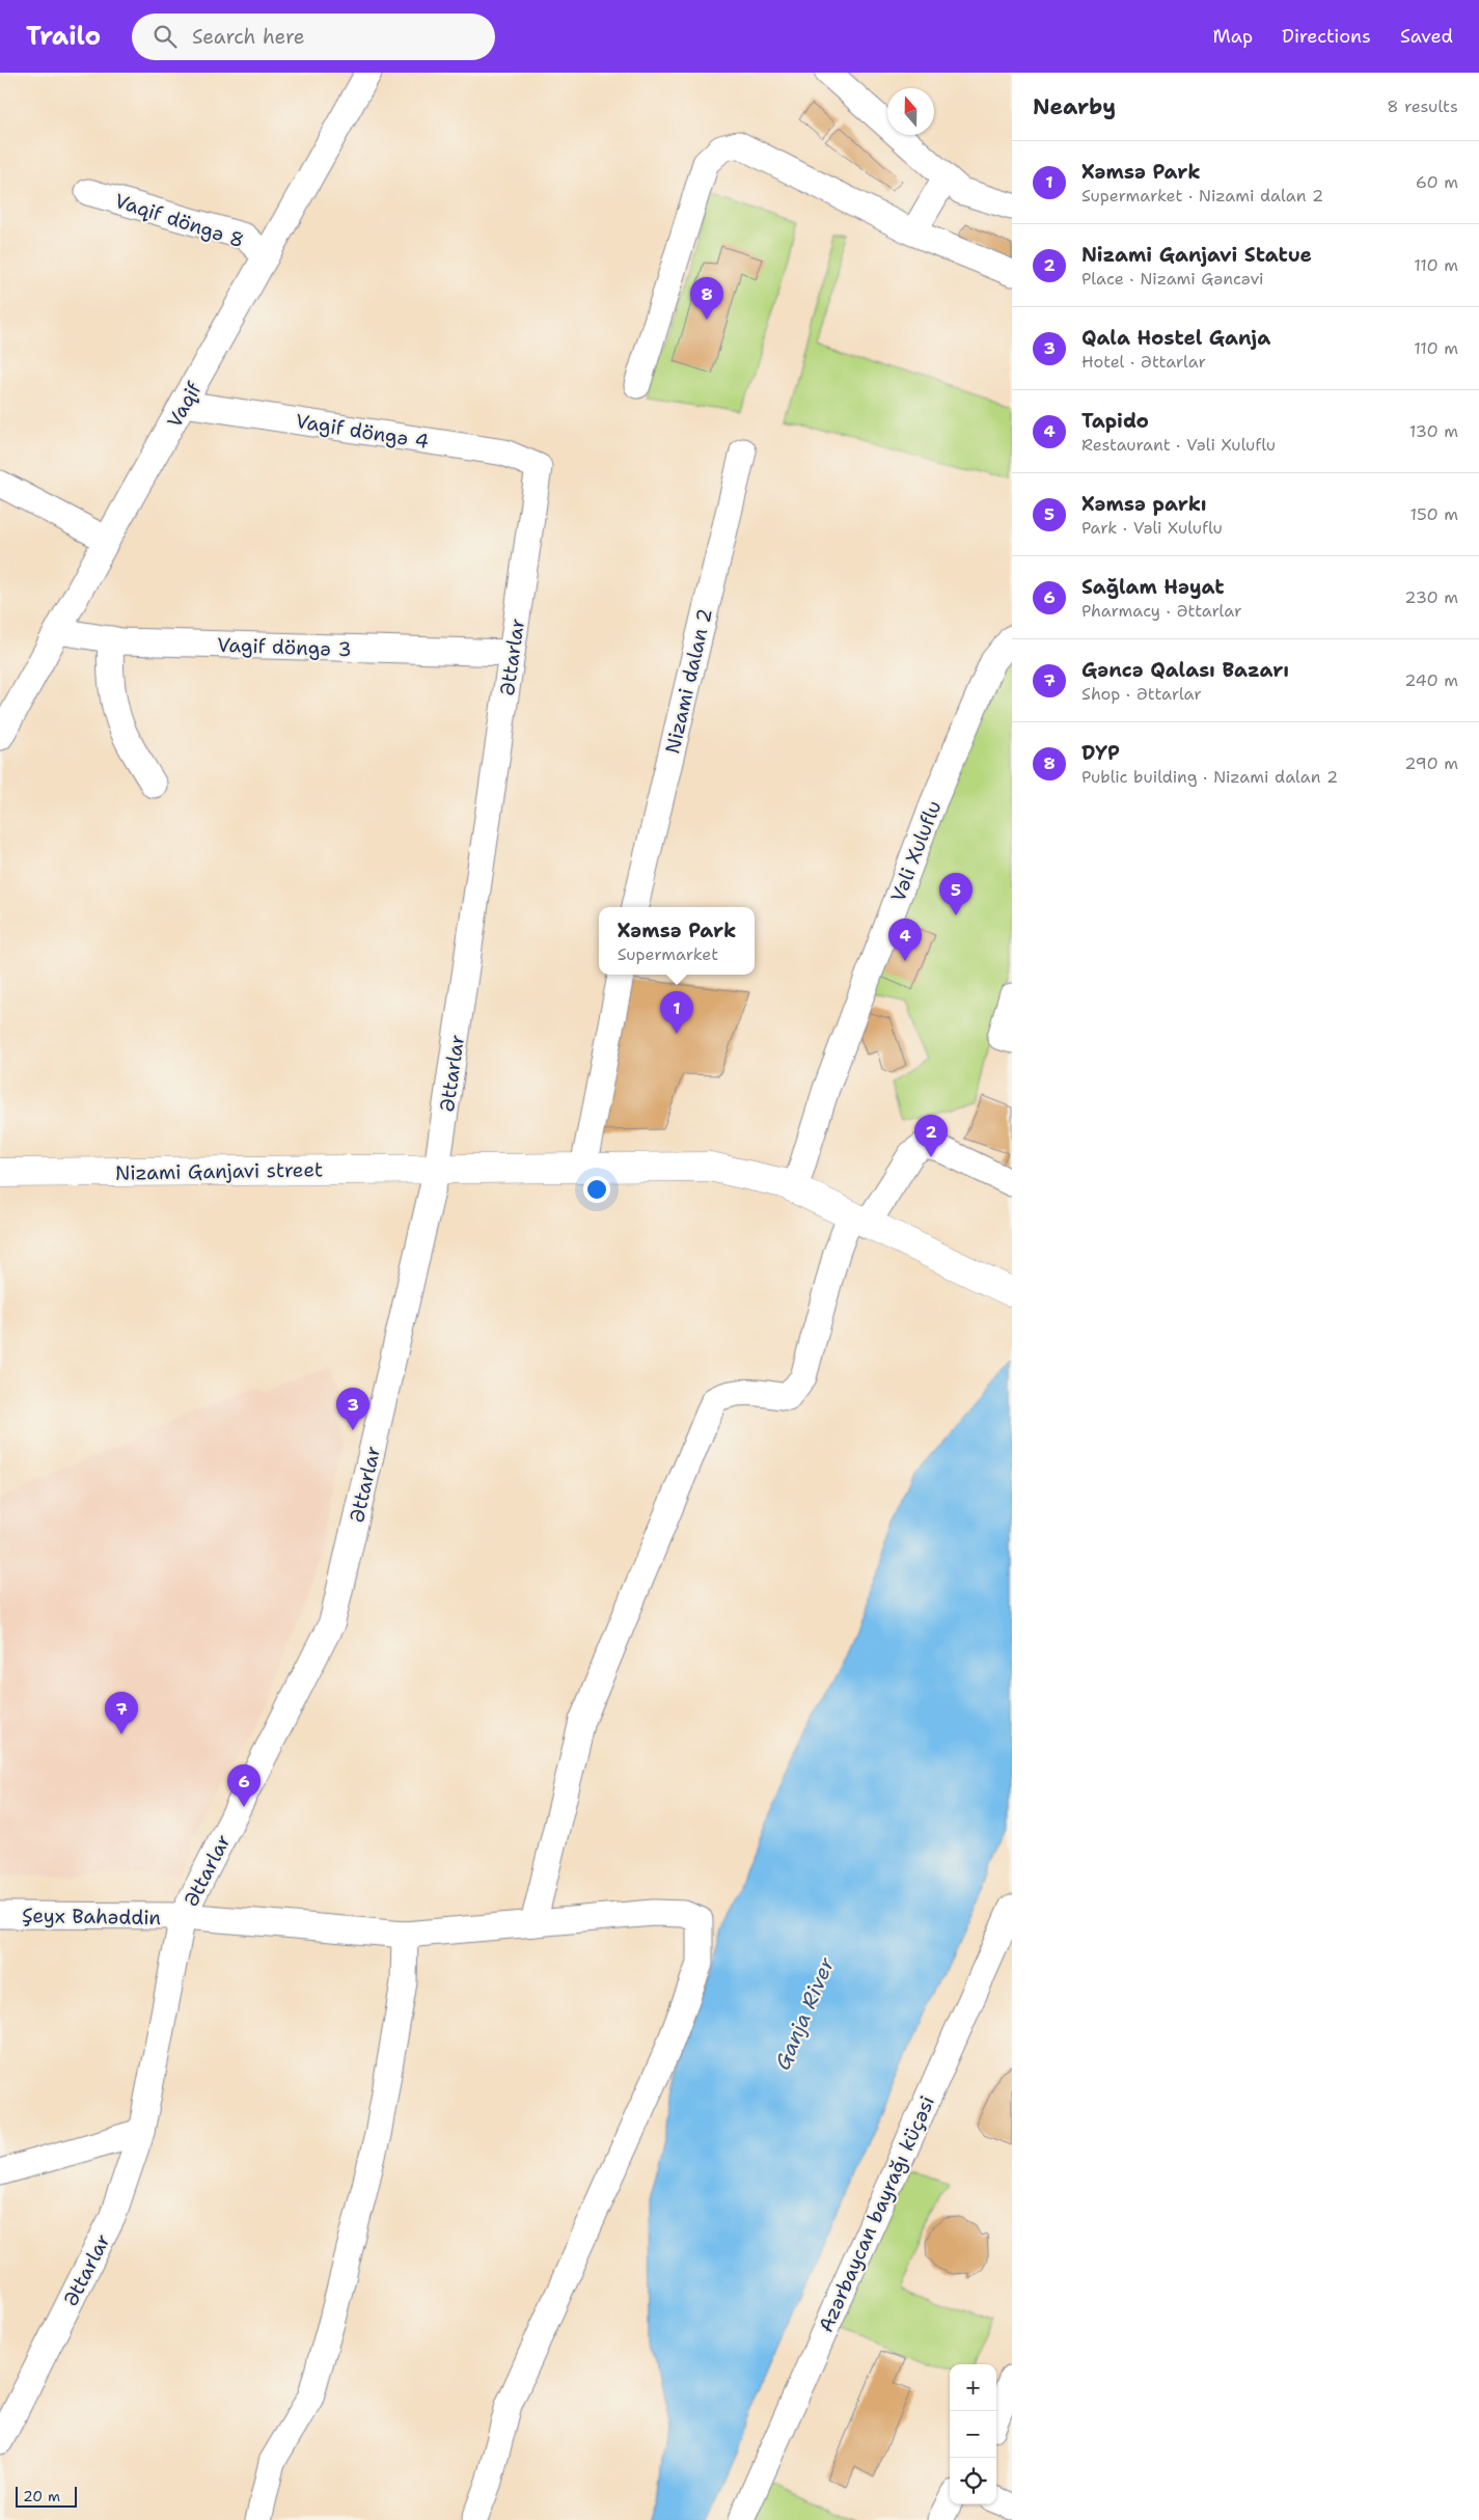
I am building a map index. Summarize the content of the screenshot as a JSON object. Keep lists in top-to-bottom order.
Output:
{
  "streets": {
    "main road": ["Nizami Ganjavi street"],
    "street": [
      "Vaqif döngə 8",
      "Vaqif",
      "Vagif döngə 4",
      "Vagif döngə 3",
      "Əttarlar",
      "Nizami dalan 2",
      "Vəli Xuluflu",
      "Şeyx Bahəddin",
      "Azərbaycan bayrağı küçəsi"
    ]
  },
  "crossings": [
    ["Vaqif döngə 8", "Vaqif"],
    ["Vaqif", "Vagif döngə 4"],
    ["Vaqif", "Vagif döngə 3"],
    ["Vagif döngə 4", "Əttarlar"],
    ["Vagif döngə 3", "Əttarlar"],
    ["Əttarlar", "Nizami Ganjavi street"],
    ["Əttarlar", "Şeyx Bahəddin"],
    ["Vəli Xuluflu", "Nizami Ganjavi street"]
  ],
  "water": ["Ganja River"],
  "scale_bar": "20 m",
  "north": "top",
  "page": {
    "header": "Trailo",
    "search": "Search here",
    "nav": ["Map", "Directions", "Saved"],
    "heading": ["Nearby", "8 results"],
    "list": [
      {
        "mark": "1",
        "name": "Xəmsə Park",
        "note": "Supermarket · Nizami dalan 2",
        "value": "60 m"
      },
      {
        "mark": "2",
        "name": "Nizami Ganjavi Statue",
        "note": "Place · Nizami Gəncəvi",
        "value": "110 m"
      },
      {
        "mark": "3",
        "name": "Qala Hostel Ganja",
        "note": "Hotel · Əttarlar",
        "value": "110 m"
      },
      {
        "mark": "4",
        "name": "Tapido",
        "note": "Restaurant · Vəli Xuluflu",
        "value": "130 m"
      },
      {
        "mark": "5",
        "name": "Xəmsə parkı",
        "note": "Park · Vəli Xuluflu",
        "value": "150 m"
      },
      {
        "mark": "6",
        "name": "Sağlam Həyat",
        "note": "Pharmacy · Əttarlar",
        "value": "230 m"
      },
      {
        "mark": "7",
        "name": "Gəncə Qalası Bazarı",
        "note": "Shop · Əttarlar",
        "value": "240 m"
      },
      {
        "mark": "8",
        "name": "DYP",
        "note": "Public building · Nizami dalan 2",
        "value": "290 m"
      }
    ],
    "pins": [
      "8",
      "5",
      "4",
      "1",
      "2",
      "3",
      "7",
      "6"
    ],
    "popup": ["Xəmsə Park", "Supermarket"],
    "map_buttons": ["+", "−"],
    "scale": "20 m"
  }
}
